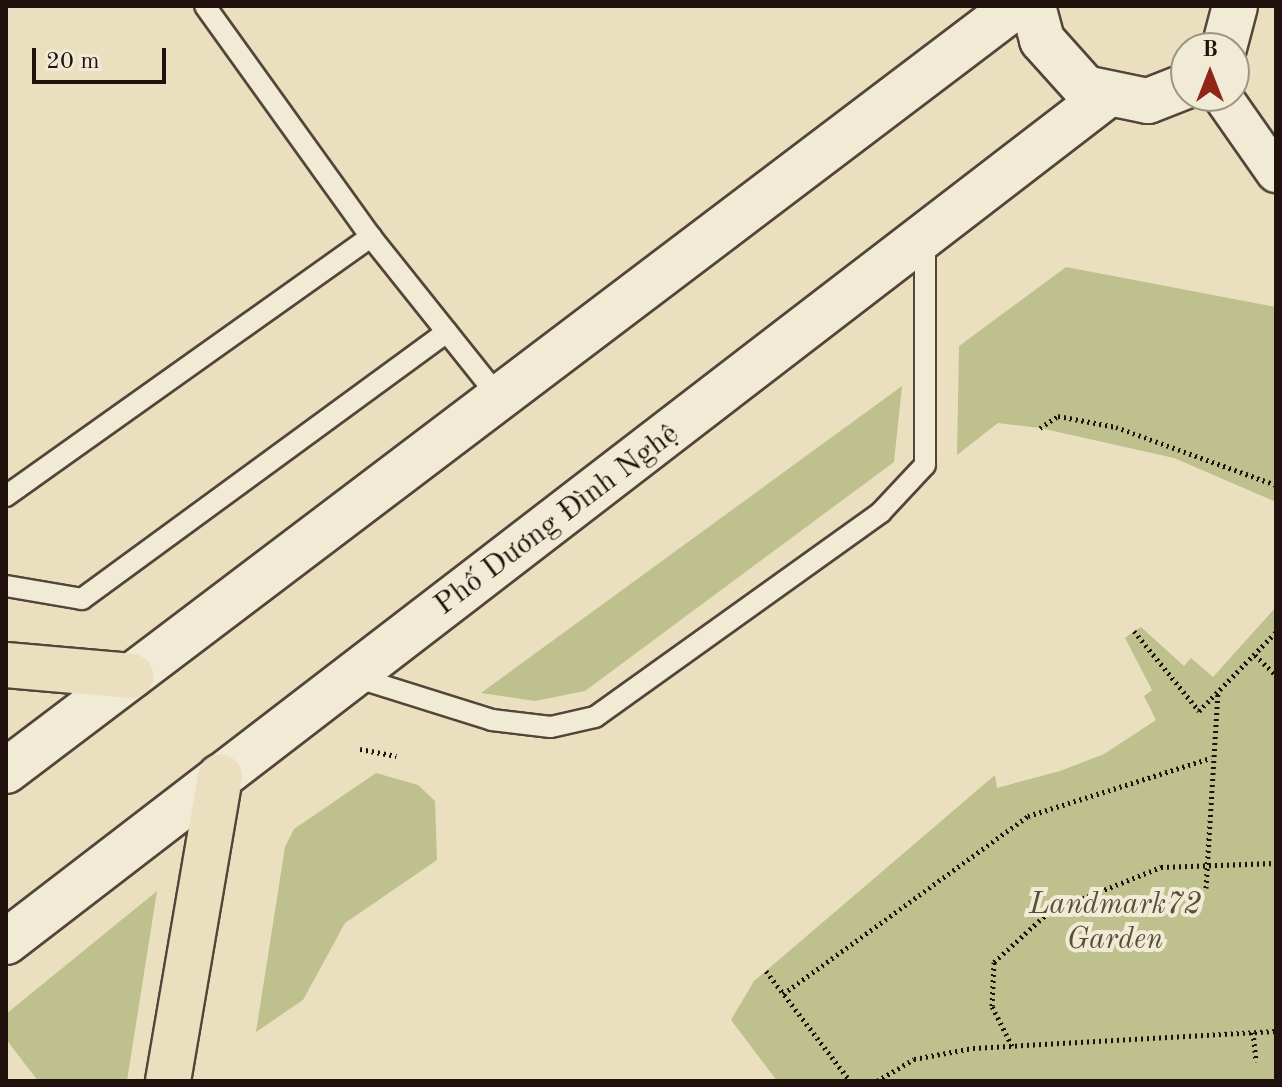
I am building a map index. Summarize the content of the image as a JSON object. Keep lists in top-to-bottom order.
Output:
{
  "streets": {
    "main road": ["Phố Dương Đình Nghệ"]
  },
  "parks": ["Landmark72 Garden"],
  "scale_bar": "20 m",
  "north": "top"
}
